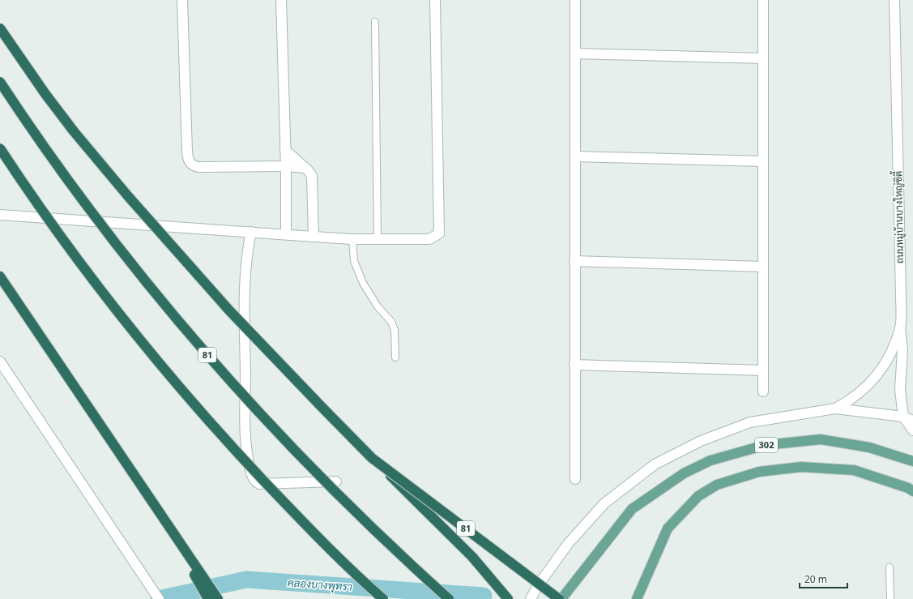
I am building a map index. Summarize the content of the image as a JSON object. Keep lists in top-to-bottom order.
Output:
{
  "streets": {
    "highway": ["81"],
    "main road": ["302"],
    "street": ["ถนนหมู่บ้านบางใหญ่ซิตี้"]
  },
  "crossings": [
    ["81", "302"]
  ],
  "water": ["คลองบางพุทรา"],
  "scale_bar": "20 m"
}
